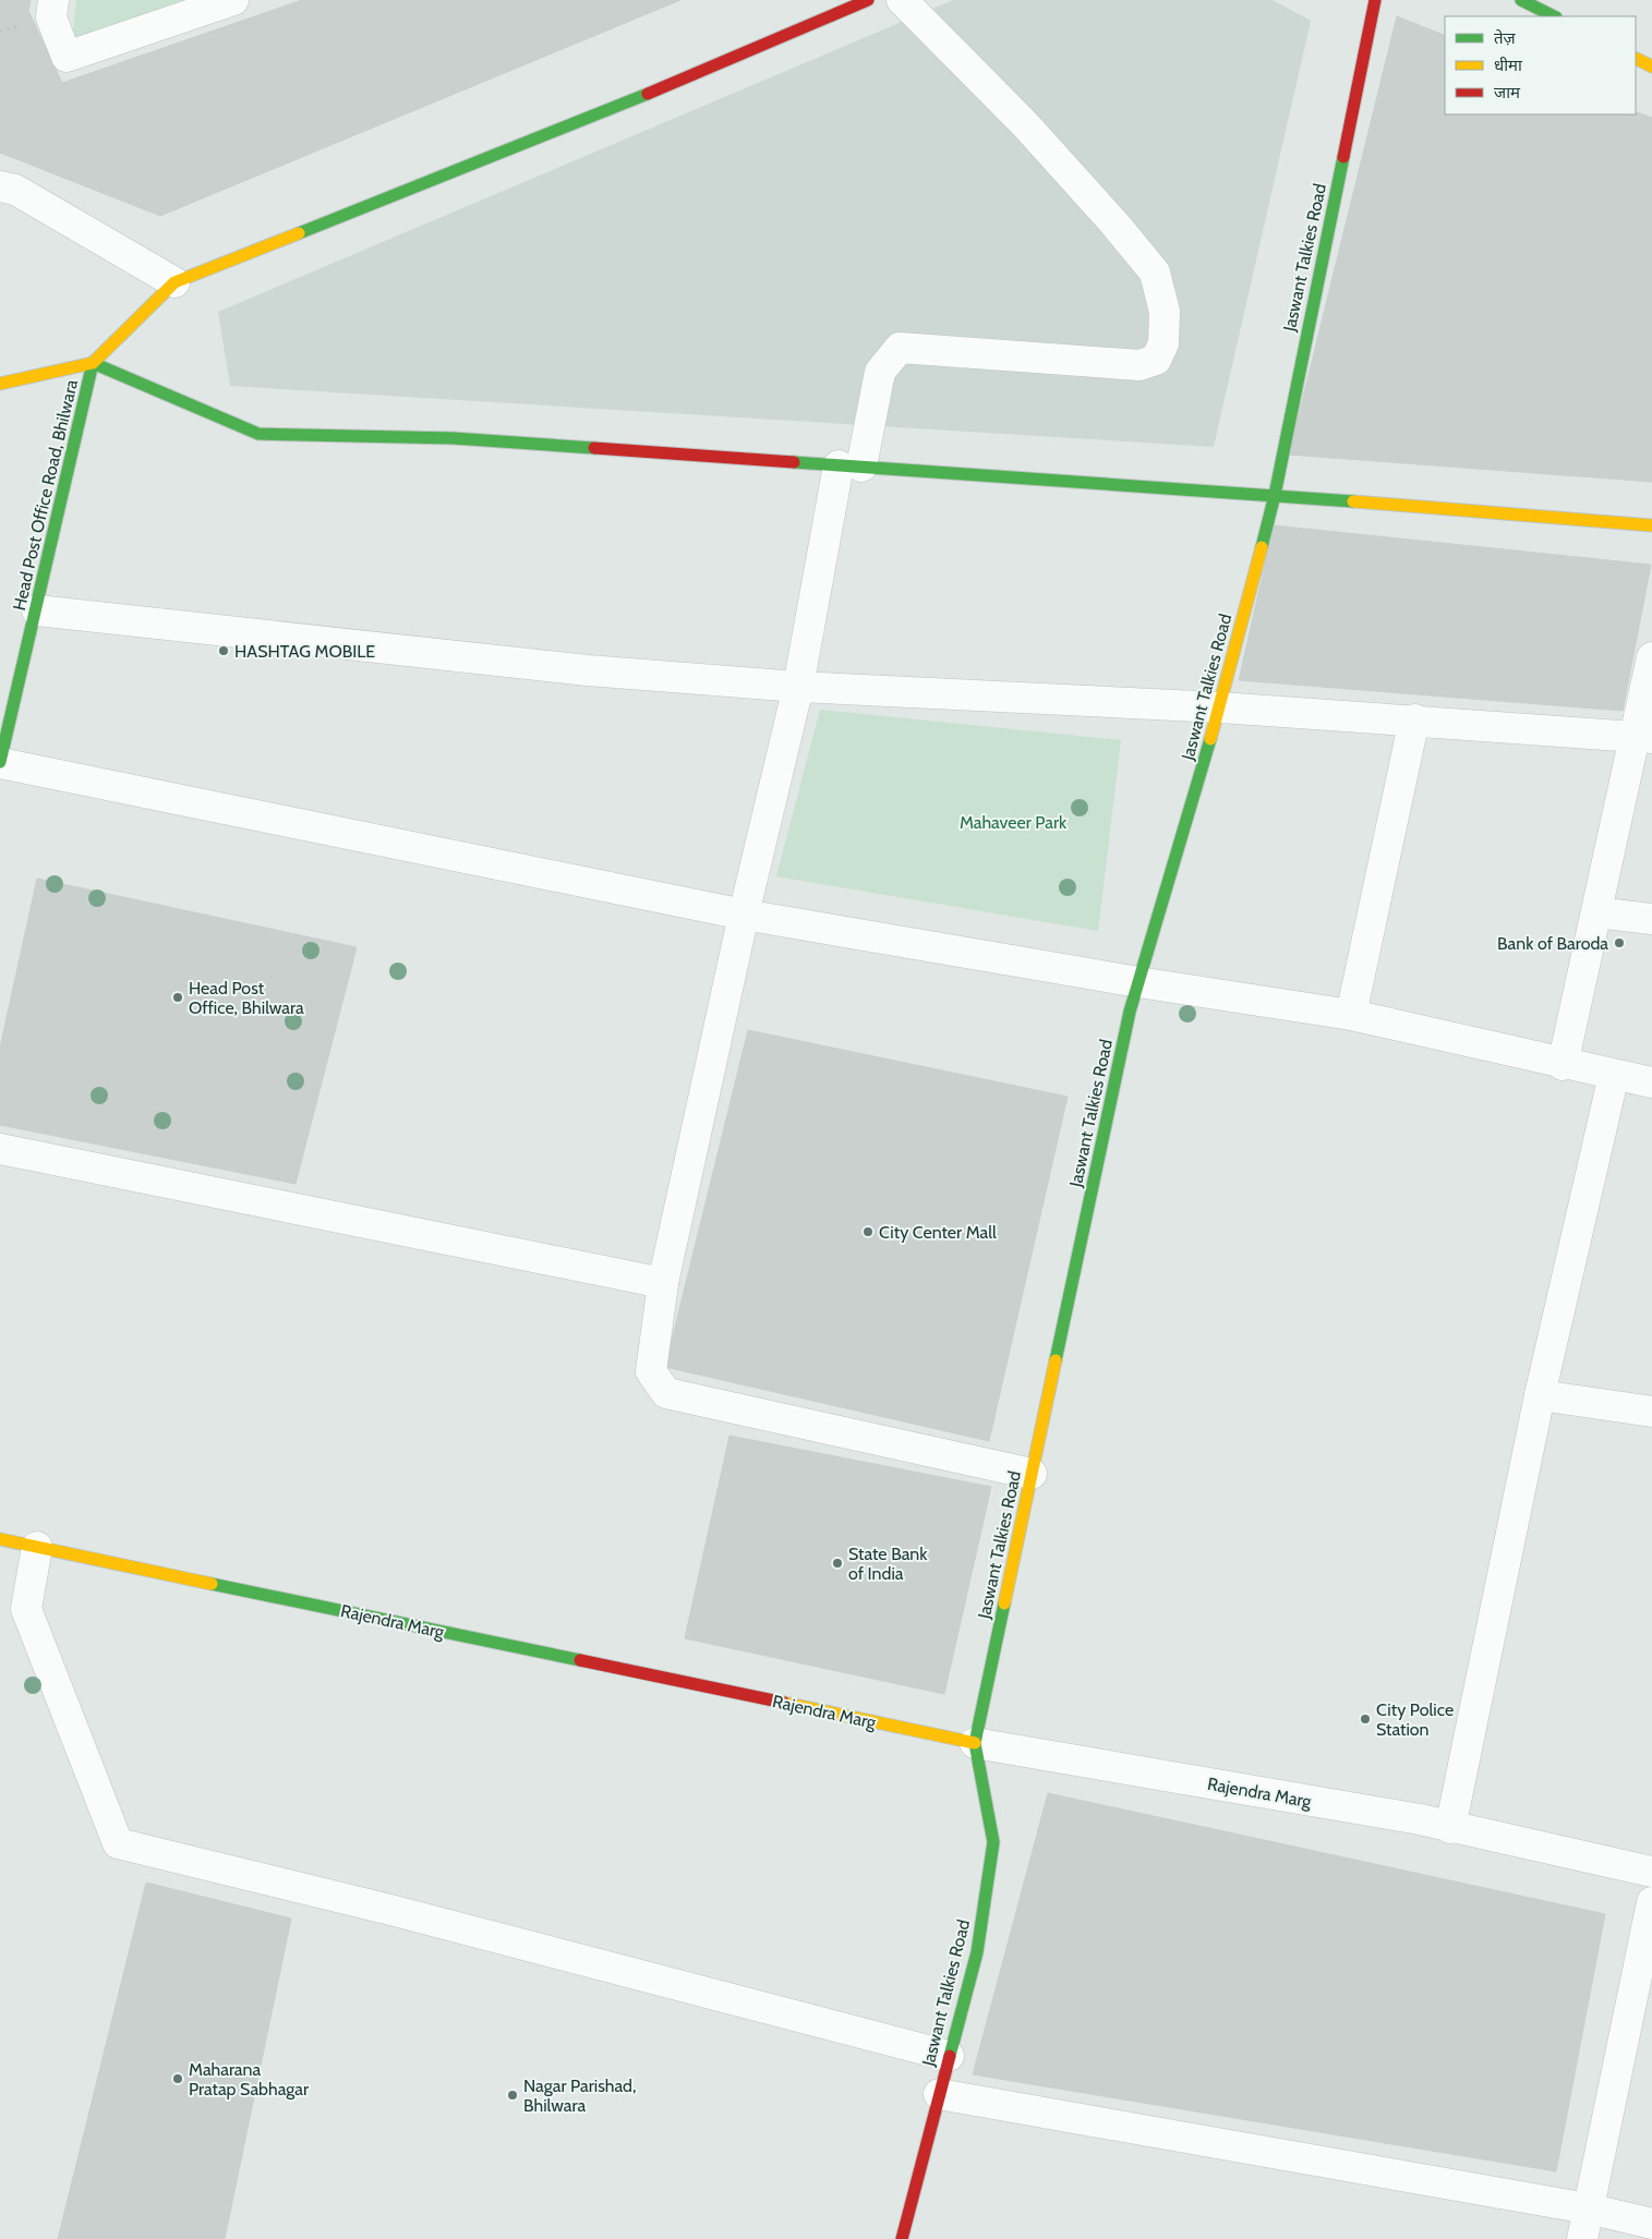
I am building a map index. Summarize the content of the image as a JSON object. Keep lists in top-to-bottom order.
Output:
{
  "streets": {
    "street": ["Jaswant Talkies Road", "Head Post Office Road, Bhilwara", "Rajendra Marg"]
  },
  "crossings": [
    ["Jaswant Talkies Road", "Rajendra Marg"]
  ],
  "parks": ["Mahaveer Park"],
  "places": [
    "HASHTAG MOBILE",
    "Bank of Baroda",
    "Head Post Office, Bhilwara",
    "City Center Mall",
    "State Bank of India",
    "City Police Station",
    "Maharana Pratap Sabhagar",
    "Nagar Parishad, Bhilwara"
  ],
  "legend": ["तेज़", "धीमा", "जाम"]
}
